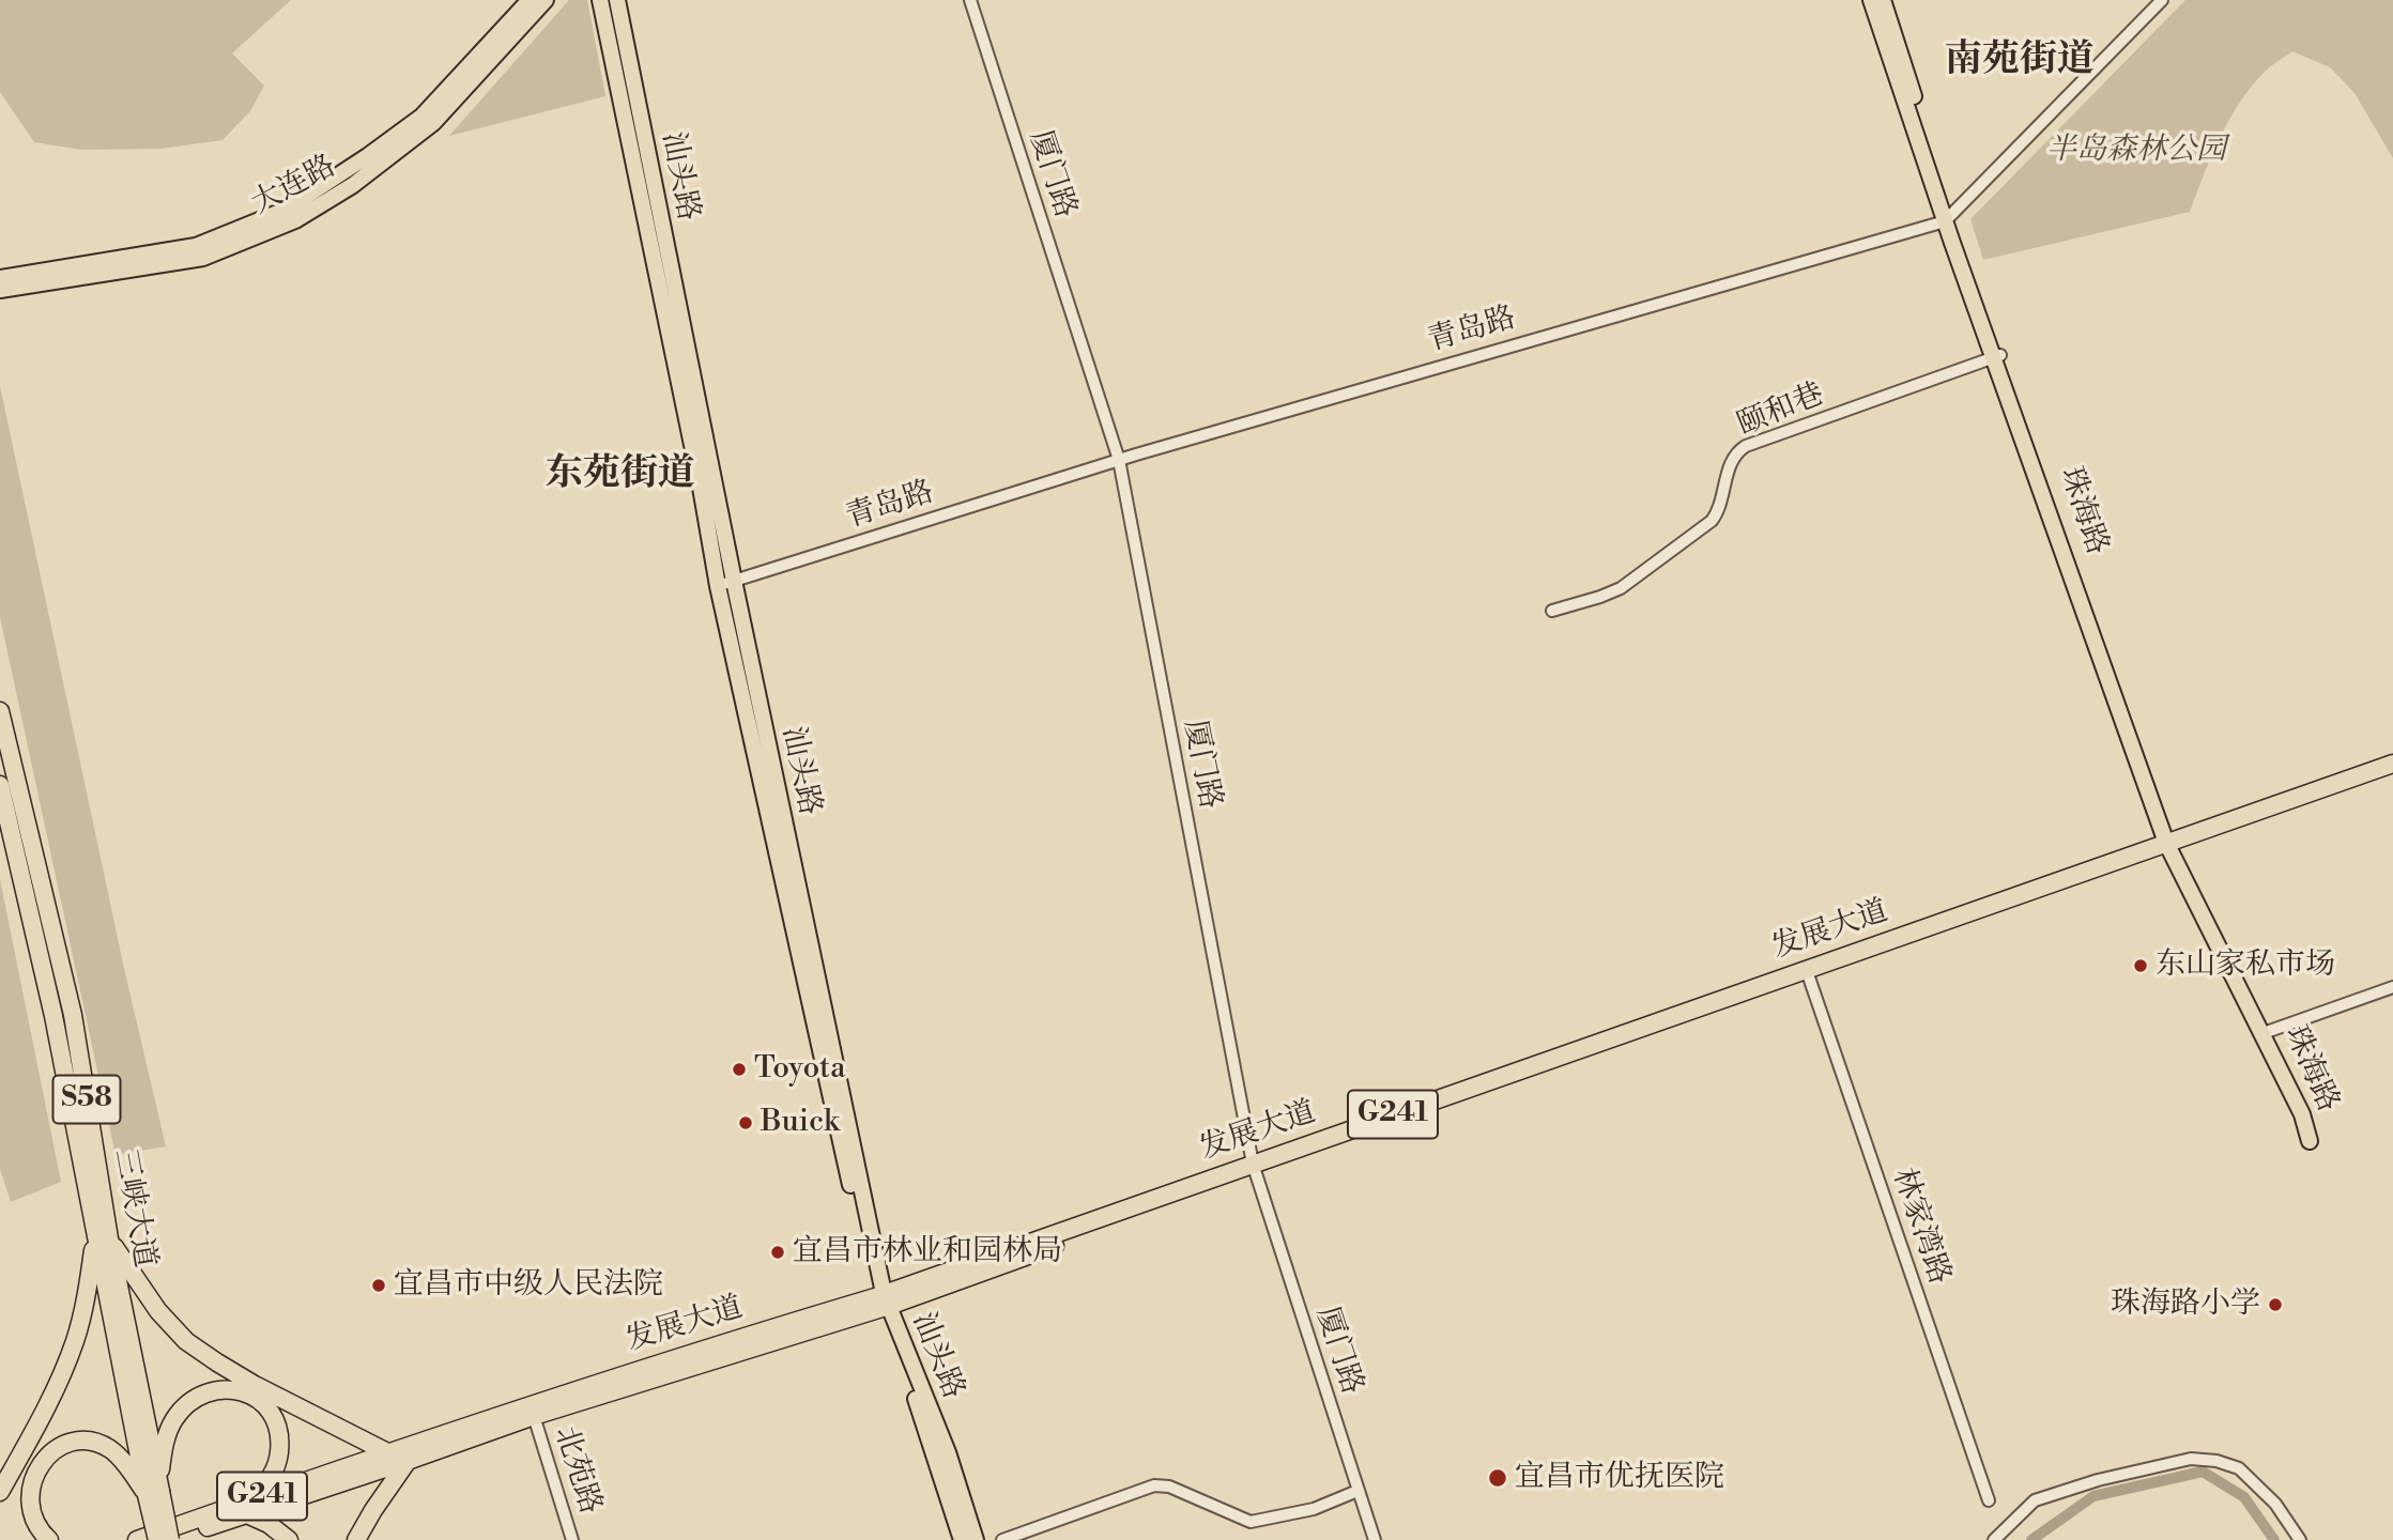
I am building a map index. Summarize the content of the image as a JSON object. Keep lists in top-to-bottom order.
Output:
{
  "streets": {
    "highway": [
      "发展大道",
      "S58",
      "G241",
      "三峡大道"
    ],
    "main road": ["汕头路", "大连路", "珠海路"],
    "street": [
      "厦门路",
      "青岛路",
      "颐和巷",
      "林家湾路",
      "北苑路"
    ]
  },
  "crossings": [
    ["厦门路", "青岛路"],
    ["厦门路", "发展大道"],
    ["汕头路", "青岛路"],
    ["汕头路", "发展大道"],
    ["青岛路", "珠海路"],
    ["颐和巷", "珠海路"],
    ["珠海路", "发展大道"],
    ["发展大道", "三峡大道"],
    ["发展大道", "林家湾路"],
    ["发展大道", "北苑路"]
  ],
  "districts": ["南苑街道", "东苑街道"],
  "parks": ["半岛森林公园"],
  "places": [
    "东山家私市场",
    "Toyota",
    "Buick",
    "宜昌市林业和园林局",
    "宜昌市中级人民法院",
    "珠海路小学",
    "宜昌市优抚医院"
  ]
}
